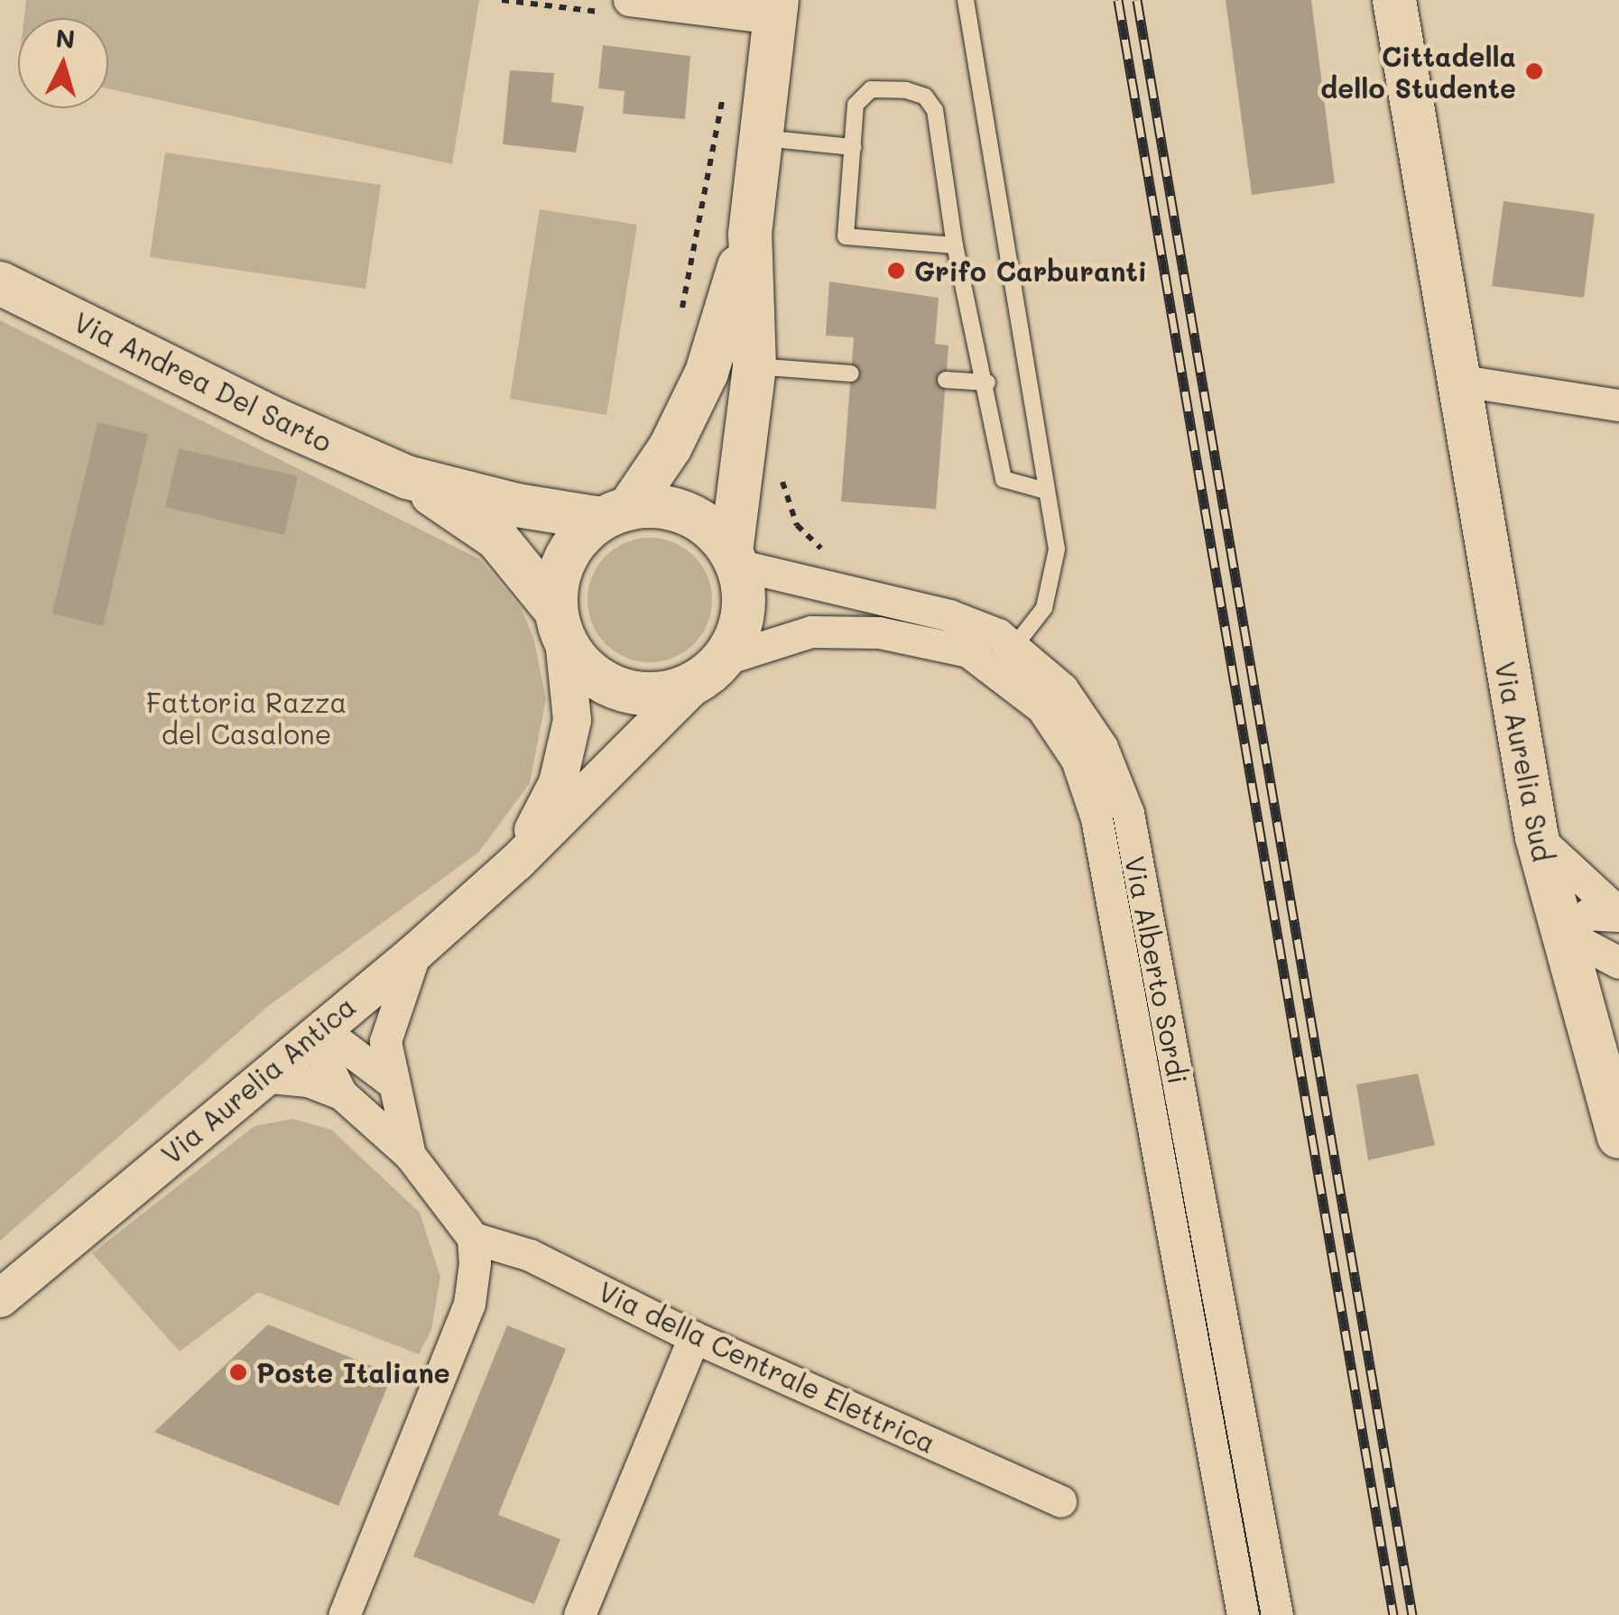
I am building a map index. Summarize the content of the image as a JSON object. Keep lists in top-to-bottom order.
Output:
{
  "streets": {
    "main road": ["Via Andrea Del Sarto", "Via Aurelia Sud", "Via Aurelia Antica"],
    "street": ["Via Alberto Sordi", "Via della Centrale Elettrica"]
  },
  "crossings": [
    ["Via Andrea Del Sarto", "Via Alberto Sordi"],
    ["Via Andrea Del Sarto", "Via Aurelia Antica"],
    ["Via Alberto Sordi", "Via Aurelia Antica"]
  ],
  "parks": ["Fattoria Razza del Casalone"],
  "places": ["Cittadella dello Studente", "Grifo Carburanti", "Poste Italiane"],
  "north": "top"
}
